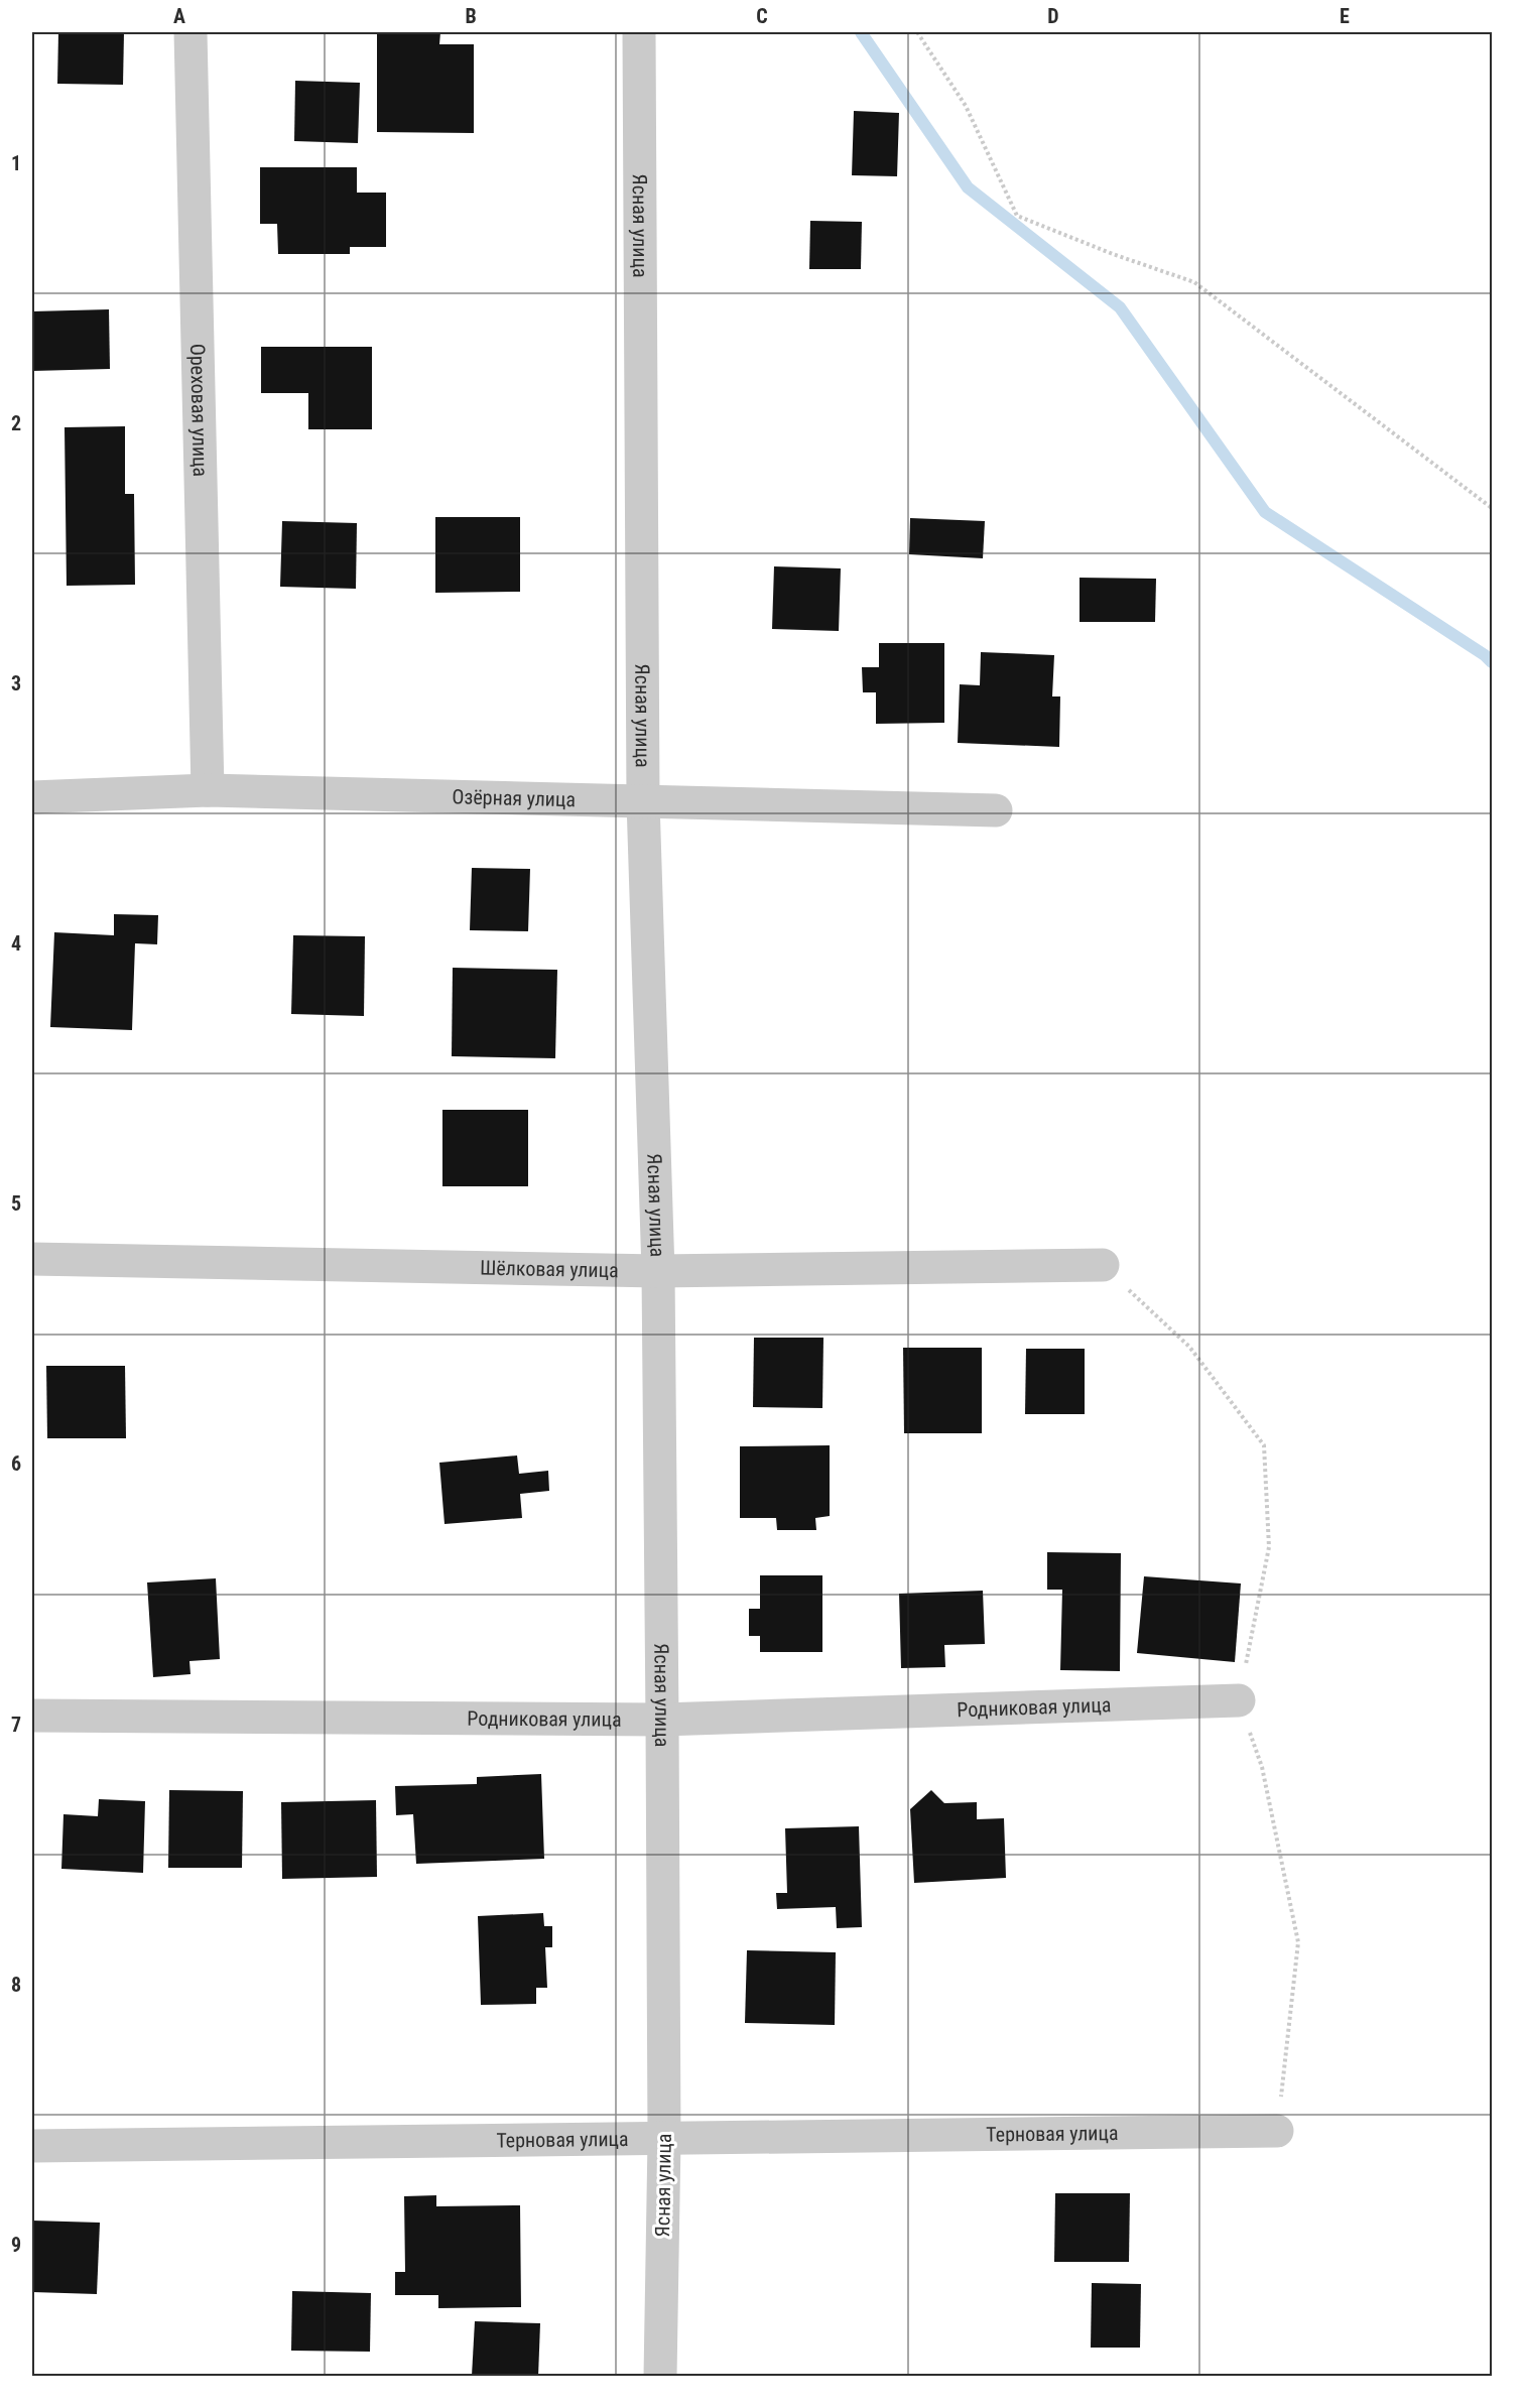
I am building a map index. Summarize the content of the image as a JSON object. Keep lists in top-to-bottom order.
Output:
{
  "streets": {
    "street": [
      "Ясная улица",
      "Ореховая улица",
      "Озёрная улица",
      "Шёлковая улица",
      "Родниковая улица",
      "Терновая улица"
    ]
  },
  "crossings": [
    ["Ясная улица", "Озёрная улица"],
    ["Ясная улица", "Шёлковая улица"],
    ["Ясная улица", "Родниковая улица"],
    ["Ясная улица", "Терновая улица"],
    ["Ореховая улица", "Озёрная улица"]
  ],
  "grid": {
    "columns": [
      "A",
      "B",
      "C",
      "D",
      "E"
    ],
    "rows": [
      "1",
      "2",
      "3",
      "4",
      "5",
      "6",
      "7",
      "8",
      "9"
    ]
  }
}
